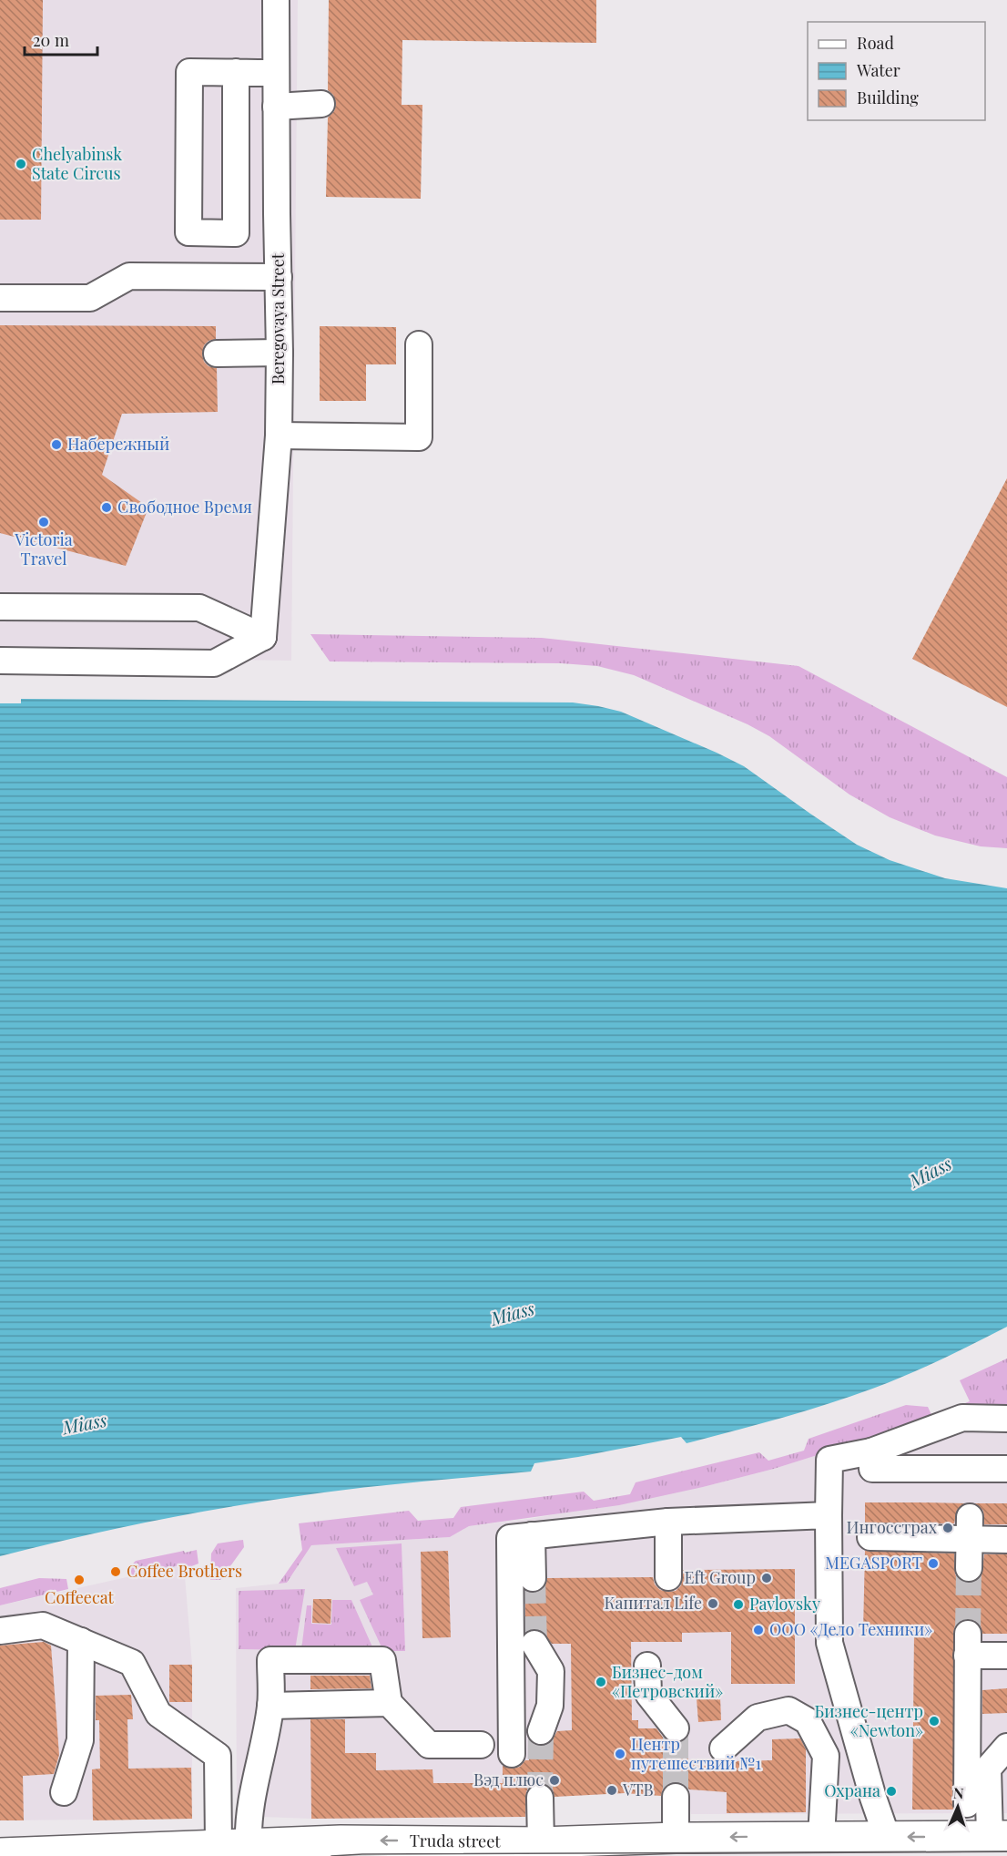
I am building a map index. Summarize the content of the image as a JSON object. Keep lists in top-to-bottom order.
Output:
{
  "streets": {
    "main road": ["Truda street"],
    "street": ["Beregovaya Street"]
  },
  "one_way": ["Truda street"],
  "water": ["Miass"],
  "places": [
    "Chelyabinsk State Circus",
    "Набережный",
    "Свободное Время",
    "Victoria Travel",
    "Ингосстрах",
    "MEGASPORT",
    "Coffee Brothers",
    "Eft Group",
    "Coffeecat",
    "Капитал Life",
    "Pavlovsky",
    "ООО «Дело Техники»",
    "Бизнес-дом «Петровский»",
    "Бизнес-центр «Newton»",
    "Центр путешествий №1",
    "Вэд плюс",
    "VTB",
    "Охрана"
  ],
  "legend": ["Road", "Water", "Building"],
  "scale_bar": "20 m",
  "north": "top"
}
